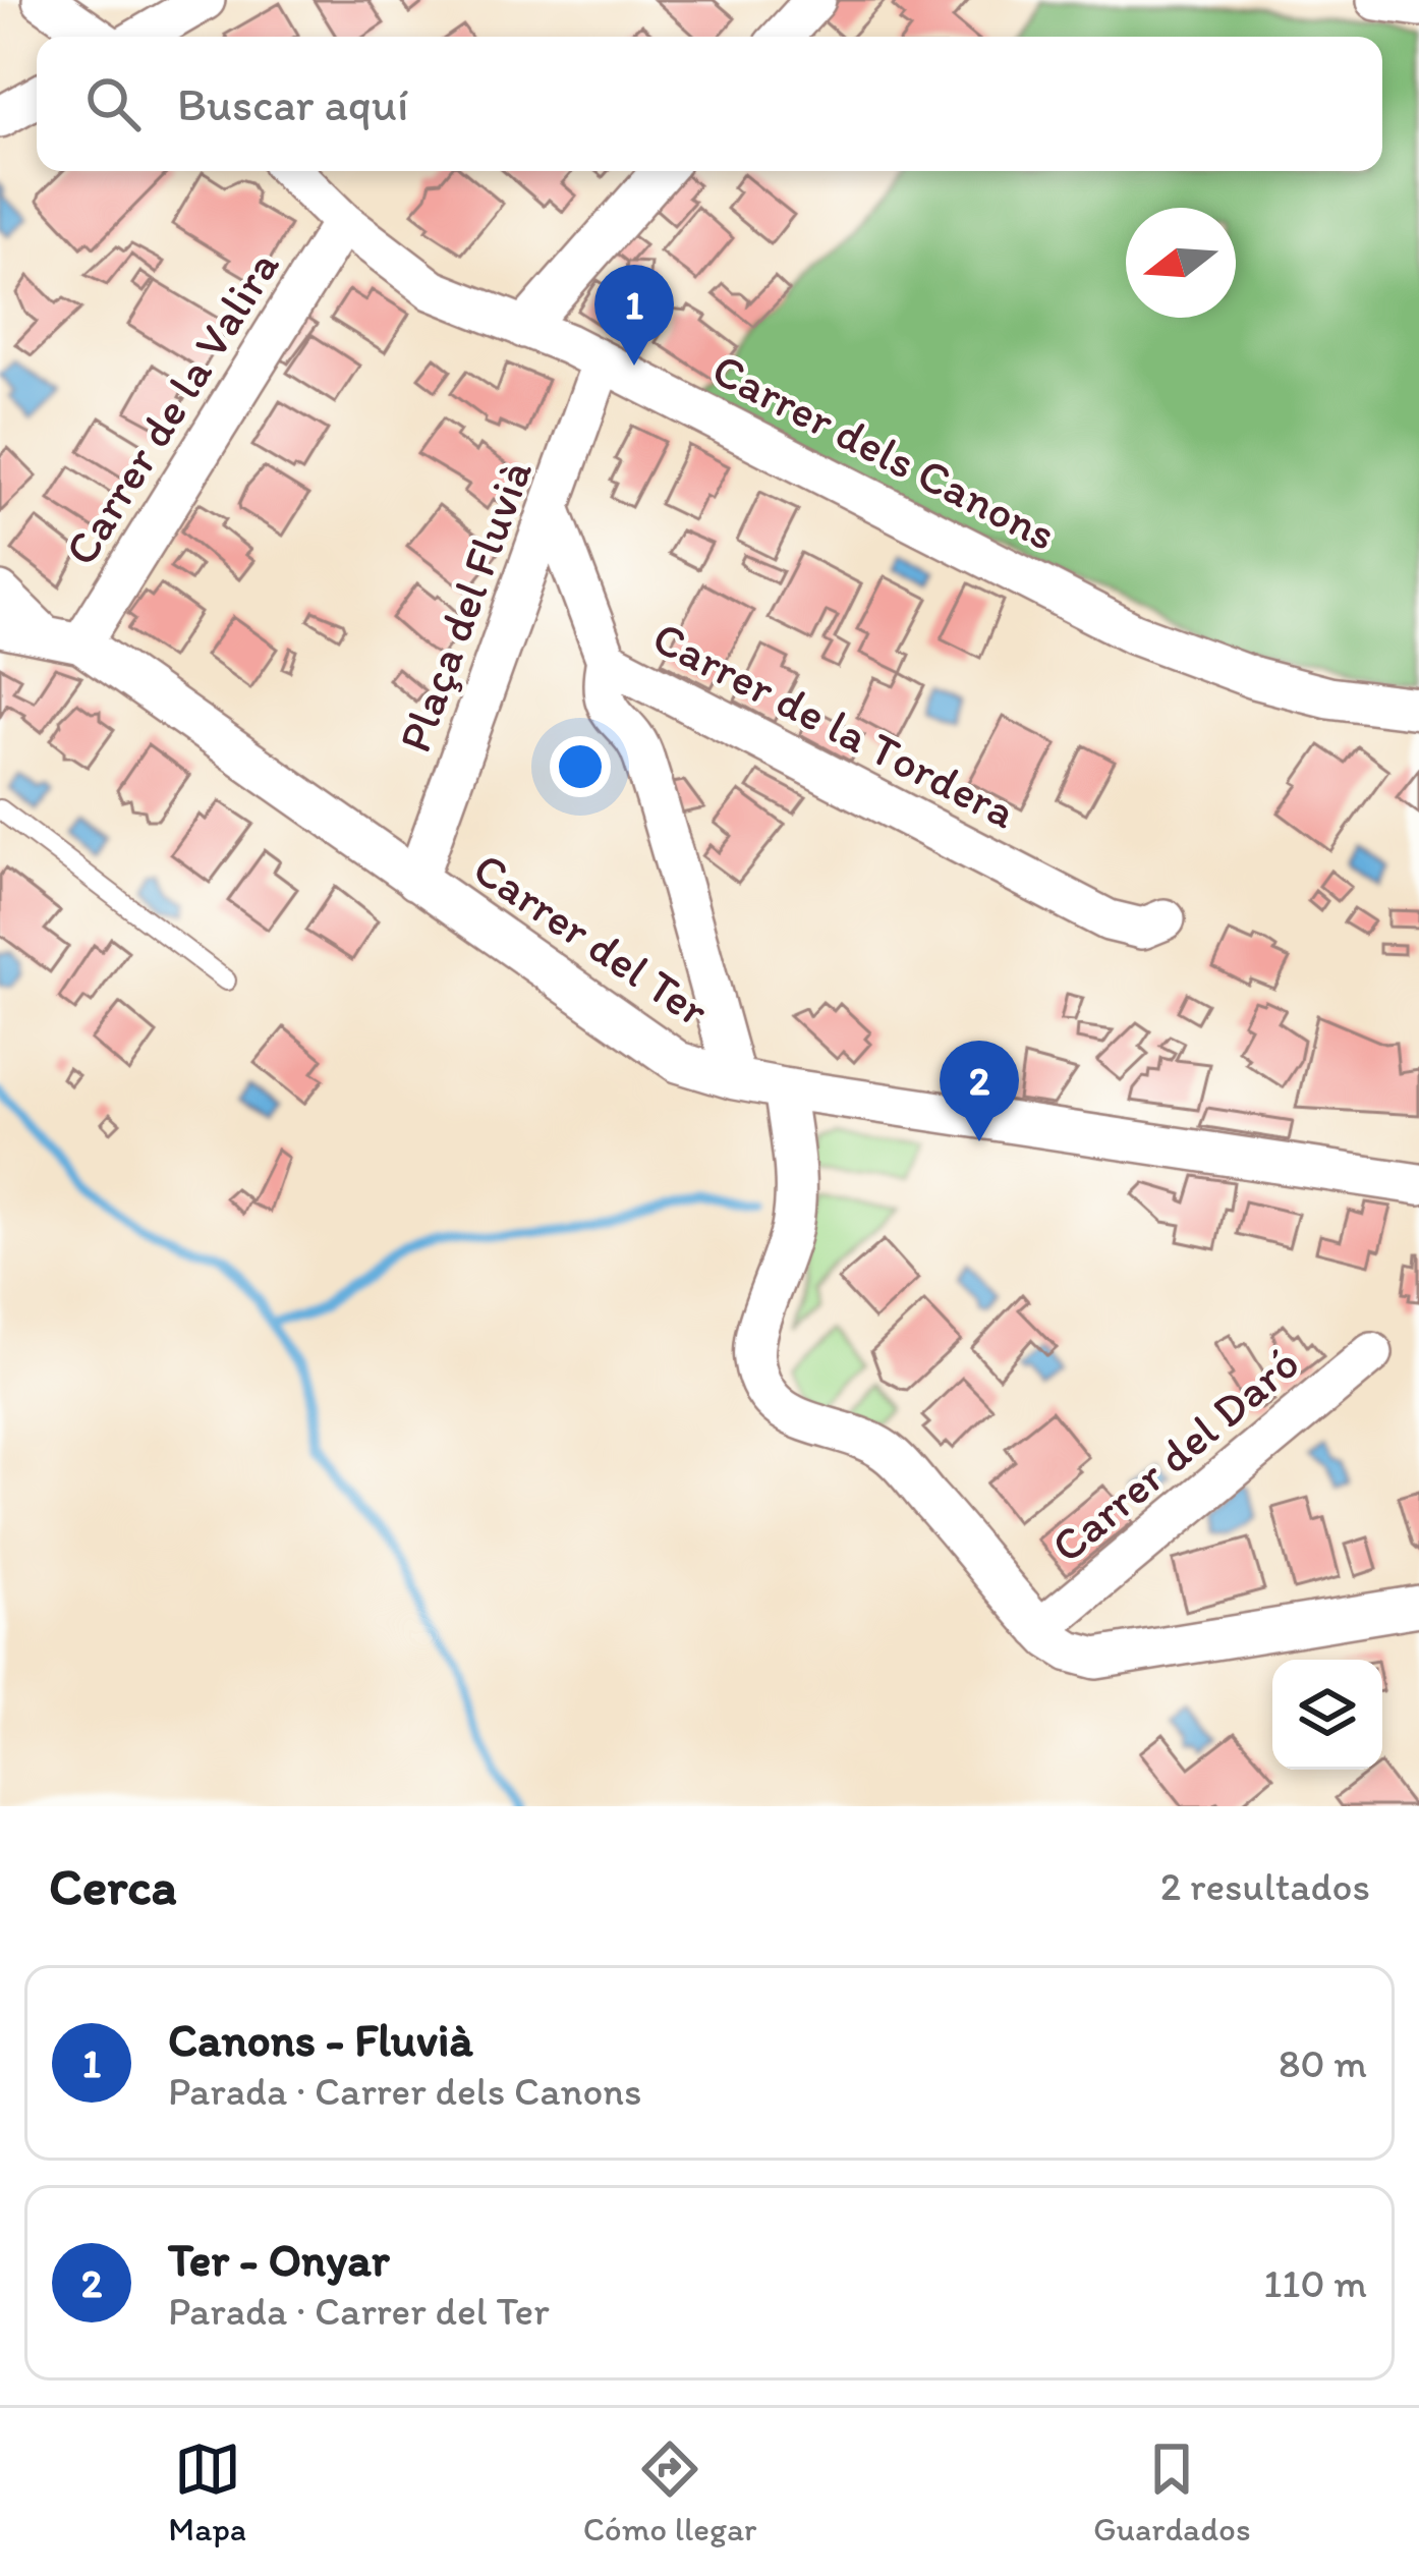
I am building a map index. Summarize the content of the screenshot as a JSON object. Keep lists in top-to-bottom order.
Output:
{
  "streets": {
    "street": [
      "Carrer de la Valira",
      "Carrer dels Canons",
      "Plaça del Fluvià",
      "Carrer de la Tordera",
      "Carrer del Ter",
      "Carrer del Daró"
    ]
  },
  "crossings": [
    ["Carrer de la Valira", "Carrer dels Canons"],
    ["Carrer de la Valira", "Carrer del Ter"],
    ["Carrer dels Canons", "Plaça del Fluvià"],
    ["Plaça del Fluvià", "Carrer de la Tordera"],
    ["Plaça del Fluvià", "Carrer del Ter"]
  ],
  "north": "left",
  "page": {
    "search": "Buscar aquí",
    "pins": ["1", "2"],
    "heading": ["Cerca", "2 resultados"],
    "list": [
      {
        "mark": "1",
        "name": "Canons - Fluvià",
        "note": "Parada · Carrer dels Canons",
        "value": "80 m"
      },
      {
        "mark": "2",
        "name": "Ter - Onyar",
        "note": "Parada · Carrer del Ter",
        "value": "110 m"
      }
    ],
    "nav": ["Mapa", "Cómo llegar", "Guardados"]
  }
}
